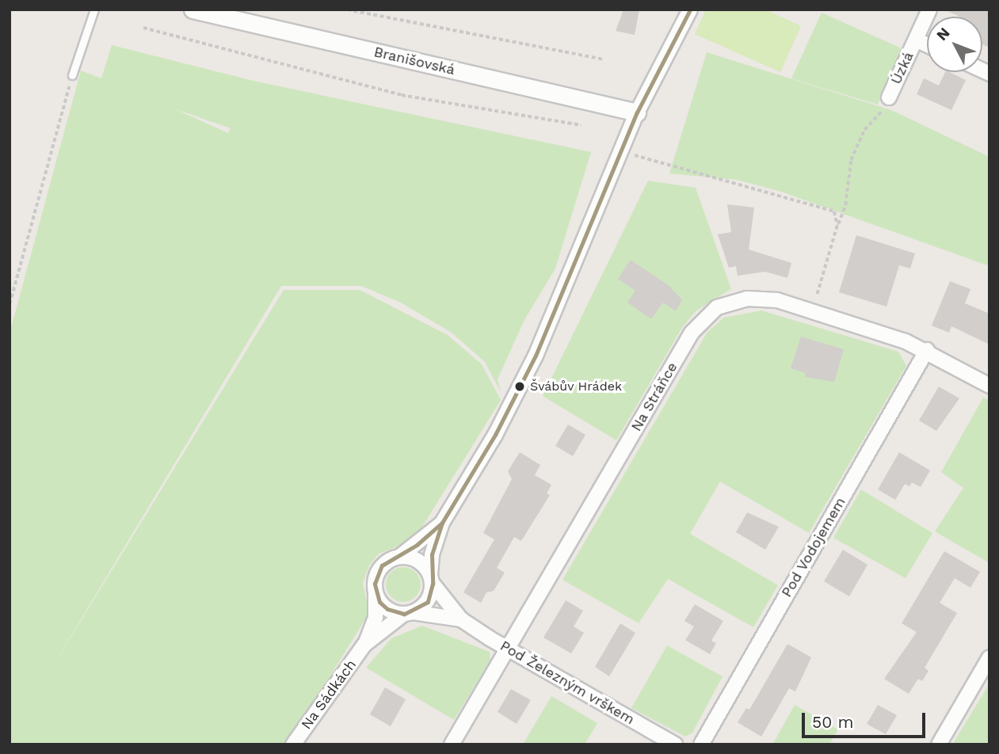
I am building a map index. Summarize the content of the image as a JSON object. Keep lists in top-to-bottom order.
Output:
{
  "streets": {
    "street": [
      "Branišovská",
      "Úzká",
      "Na Stráňce",
      "Pod Vodojemem",
      "Pod Železným vrškem",
      "Na Sádkách"
    ]
  },
  "crossings": [
    ["Na Stráňce", "Pod Vodojemem"],
    ["Na Stráňce", "Pod Železným vrškem"],
    ["Pod Železným vrškem", "Na Sádkách"]
  ],
  "places": ["Švábův Hrádek"],
  "scale_bar": "50 m",
  "north": "top left"
}
